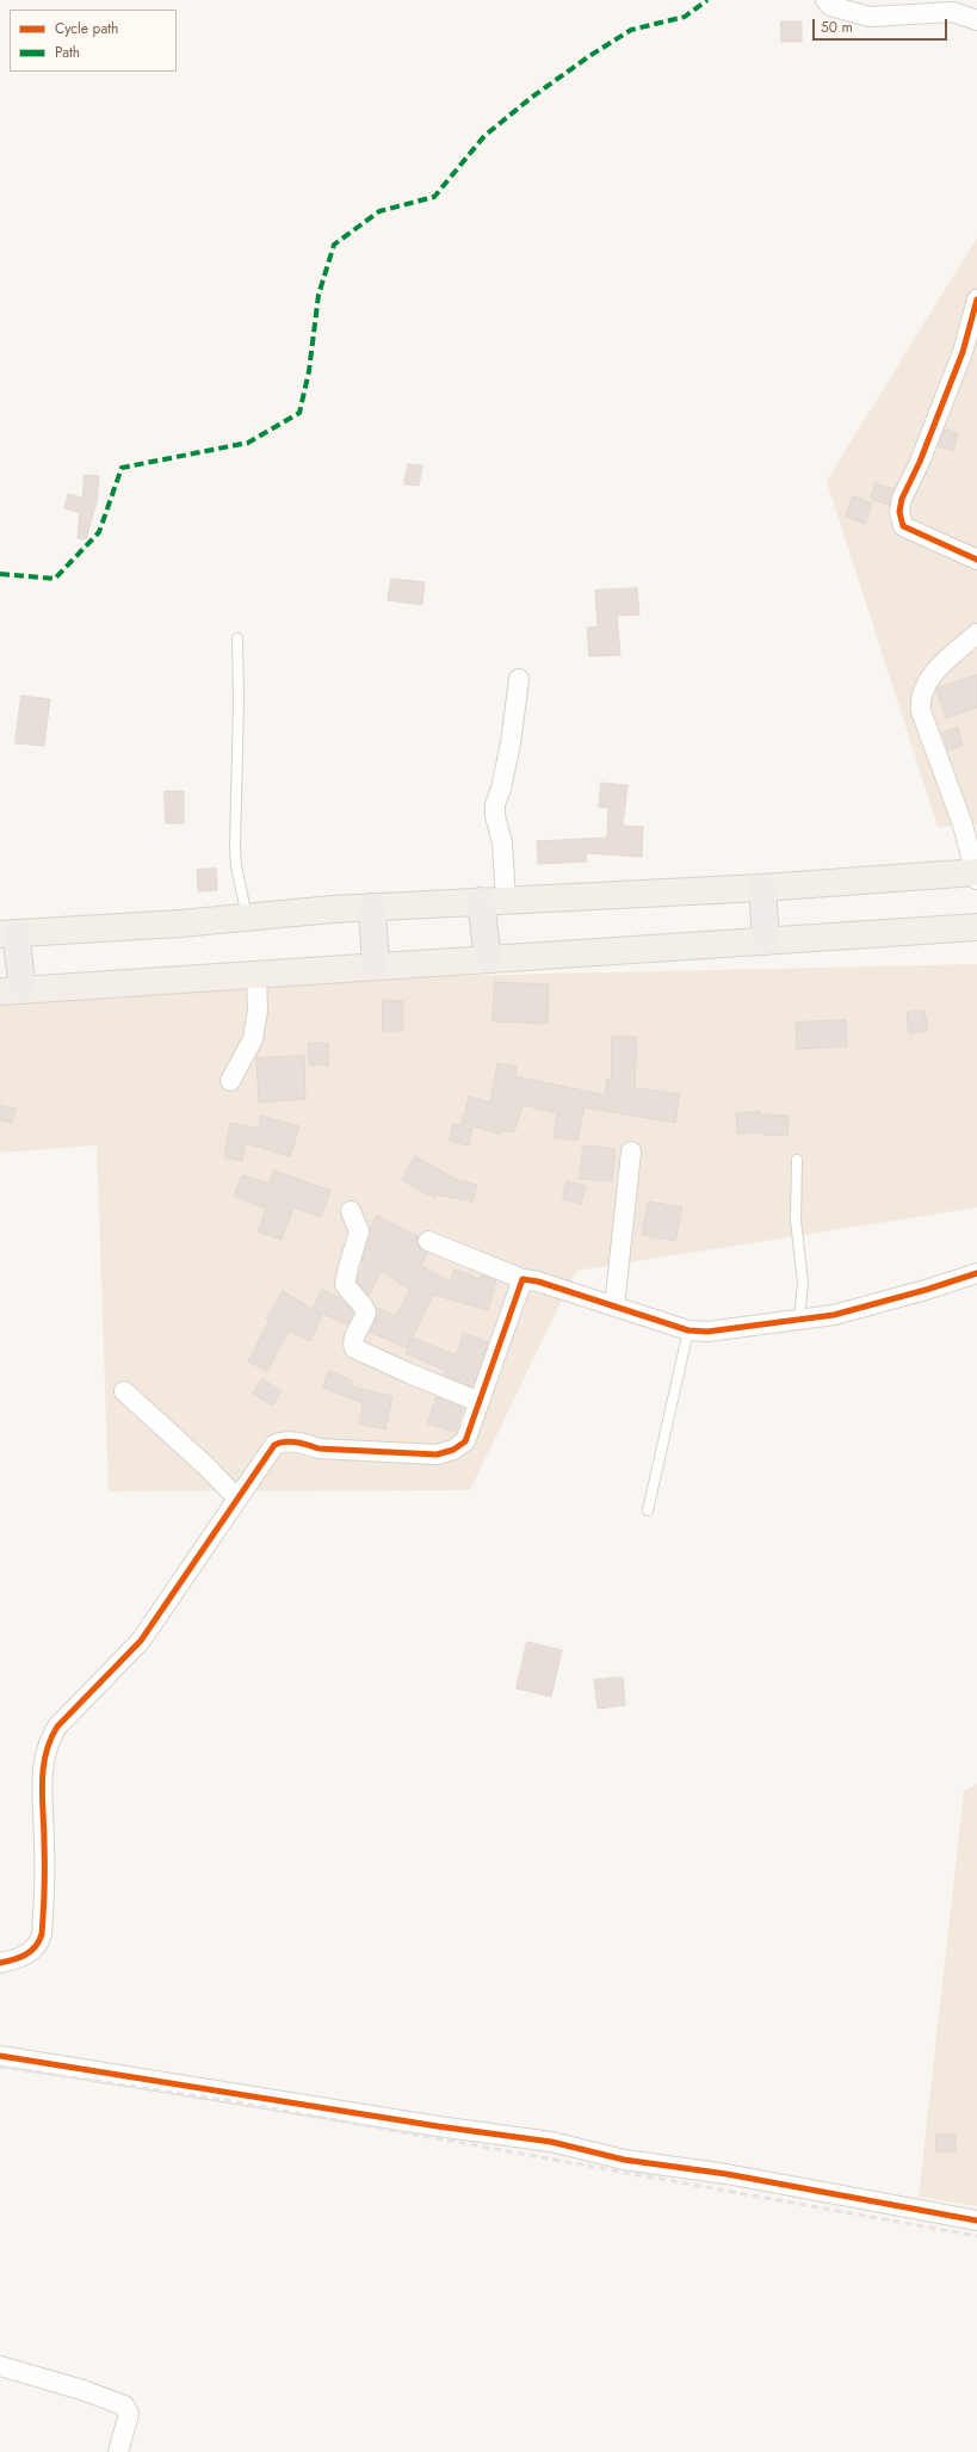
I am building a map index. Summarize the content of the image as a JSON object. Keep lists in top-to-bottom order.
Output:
{
  "legend": ["Cycle path", "Path"],
  "scale_bar": "50 m"
}
